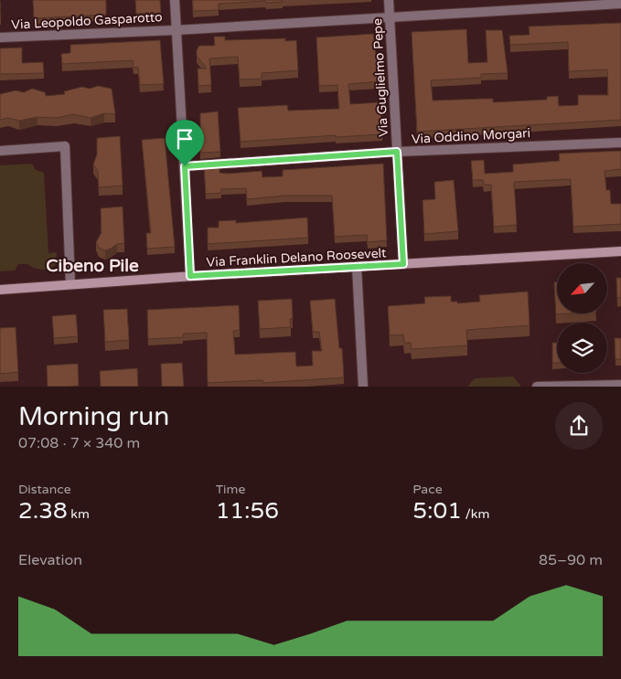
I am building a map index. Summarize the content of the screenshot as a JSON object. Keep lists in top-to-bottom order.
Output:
{
  "streets": {
    "main road": ["Via Franklin Delano Roosevelt"],
    "street": ["Via Leopoldo Gasparotto", "Via Guglielmo Pepe", "Via Oddino Morgari"]
  },
  "crossings": [
    ["Via Leopoldo Gasparotto", "Via Guglielmo Pepe"],
    ["Via Guglielmo Pepe", "Via Oddino Morgari"],
    ["Via Guglielmo Pepe", "Via Franklin Delano Roosevelt"]
  ],
  "districts": ["Cibeno Pile"],
  "north": "bottom left",
  "page": {
    "heading": ["Morning run", "07:08 · 7 × 340 m"],
    "stats": [
      ["Distance", "2.38 km"],
      ["Time", "11:56"],
      ["Pace", "5:01 /km"]
    ],
    "chart": ["Elevation", "85–90 m"]
  }
}
